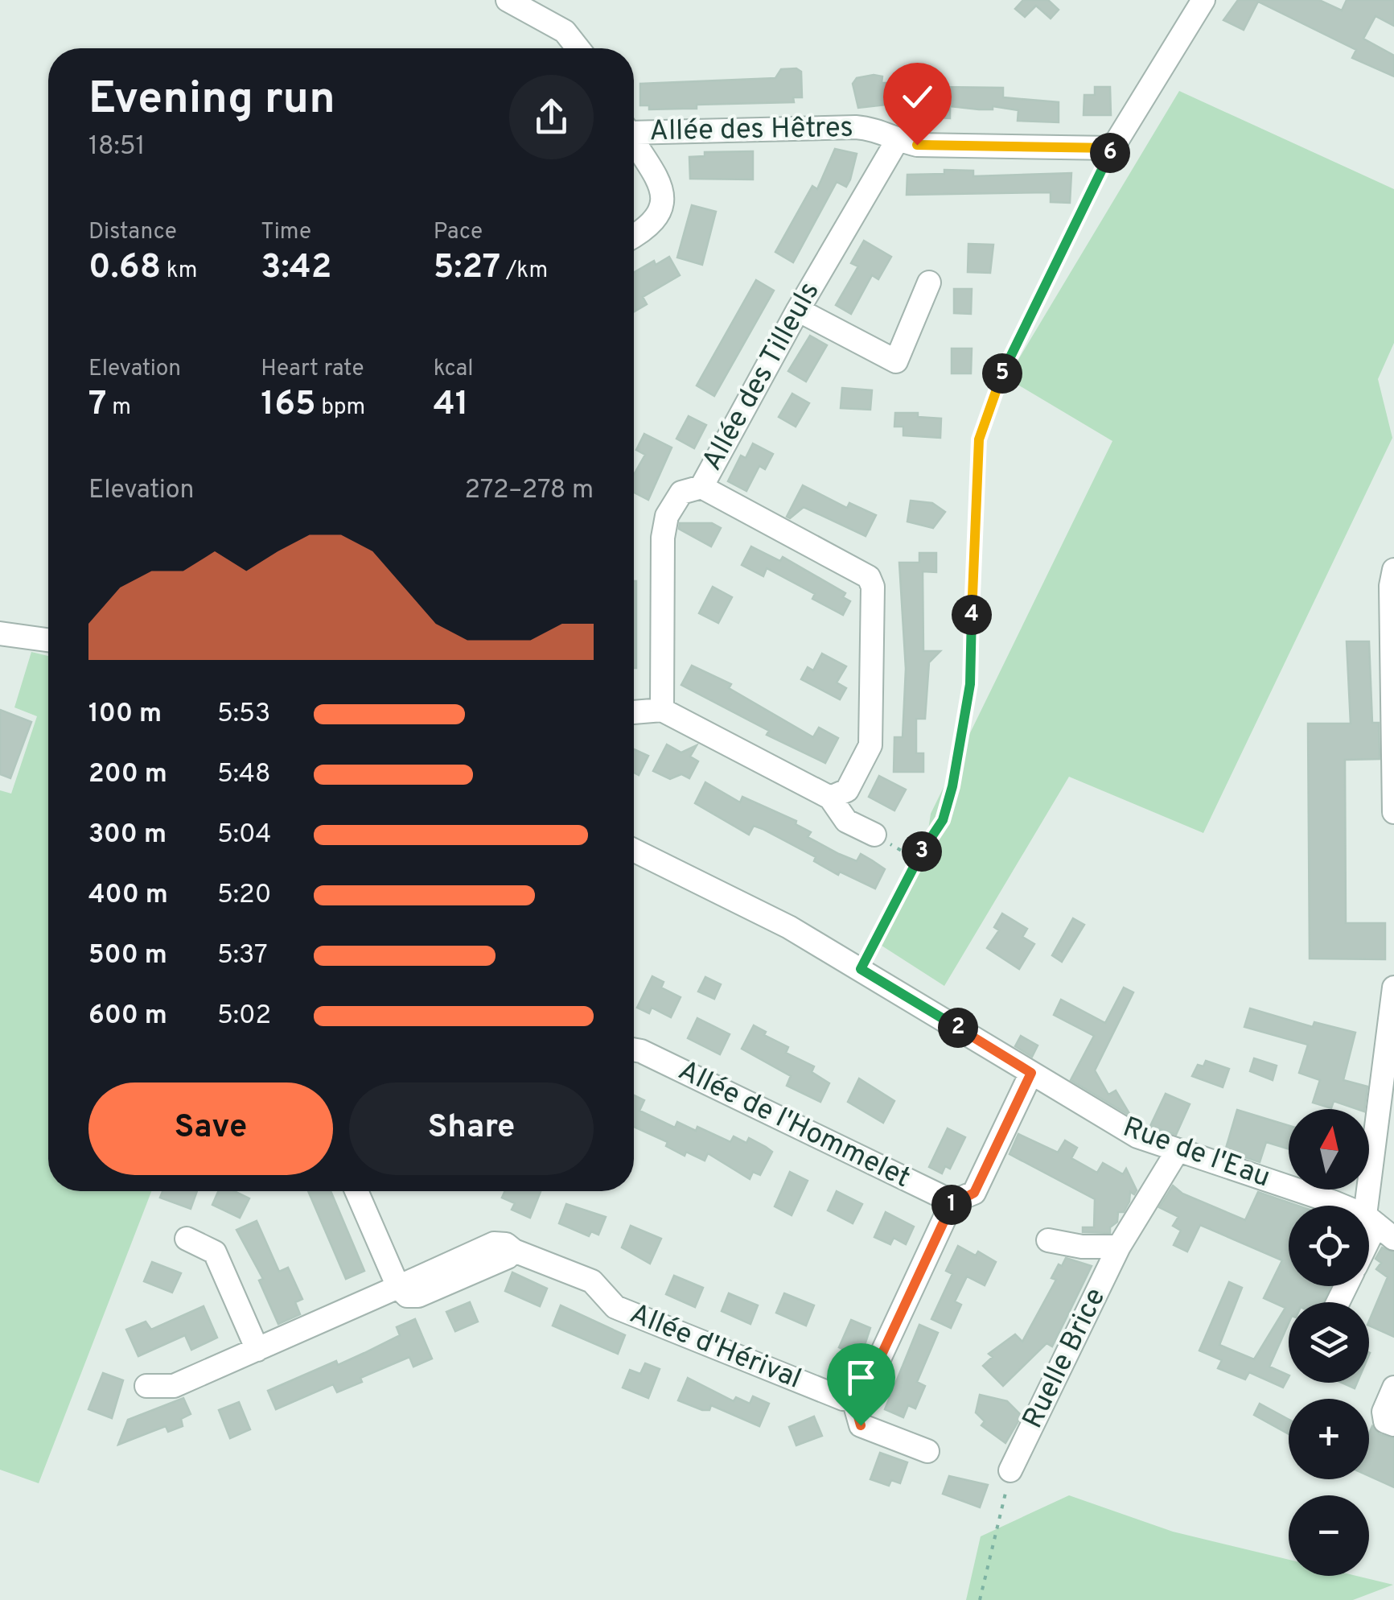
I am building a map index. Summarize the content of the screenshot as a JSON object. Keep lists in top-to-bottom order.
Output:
{
  "streets": {
    "street": [
      "Allée des Hêtres",
      "Allée des Tilleuls",
      "Allée de l'Hommelet",
      "Rue de l'Eau",
      "Allée d'Hérival",
      "Ruelle Brice"
    ]
  },
  "crossings": [
    ["Allée des Hêtres", "Allée des Tilleuls"],
    ["Rue de l'Eau", "Ruelle Brice"]
  ],
  "north": "top",
  "page": {
    "heading": ["Evening run", "18:51"],
    "pins": [
      "6",
      "5",
      "4",
      "3",
      "2",
      "1"
    ],
    "stats": [
      ["Distance", "0.68 km"],
      ["Time", "3:42"],
      ["Pace", "5:27 /km"],
      ["Elevation", "7 m"],
      ["Heart rate", "165 bpm"],
      ["kcal", "41"]
    ],
    "chart": ["Elevation", "272–278 m"],
    "list": [
      {
        "name": "100 m",
        "note": "5:53"
      },
      {
        "name": "200 m",
        "note": "5:48"
      },
      {
        "name": "300 m",
        "note": "5:04"
      },
      {
        "name": "400 m",
        "note": "5:20"
      },
      {
        "name": "500 m",
        "note": "5:37"
      },
      {
        "name": "600 m",
        "note": "5:02"
      }
    ],
    "buttons": ["Save", "Share"],
    "map_buttons": ["+", "−"]
  }
}
